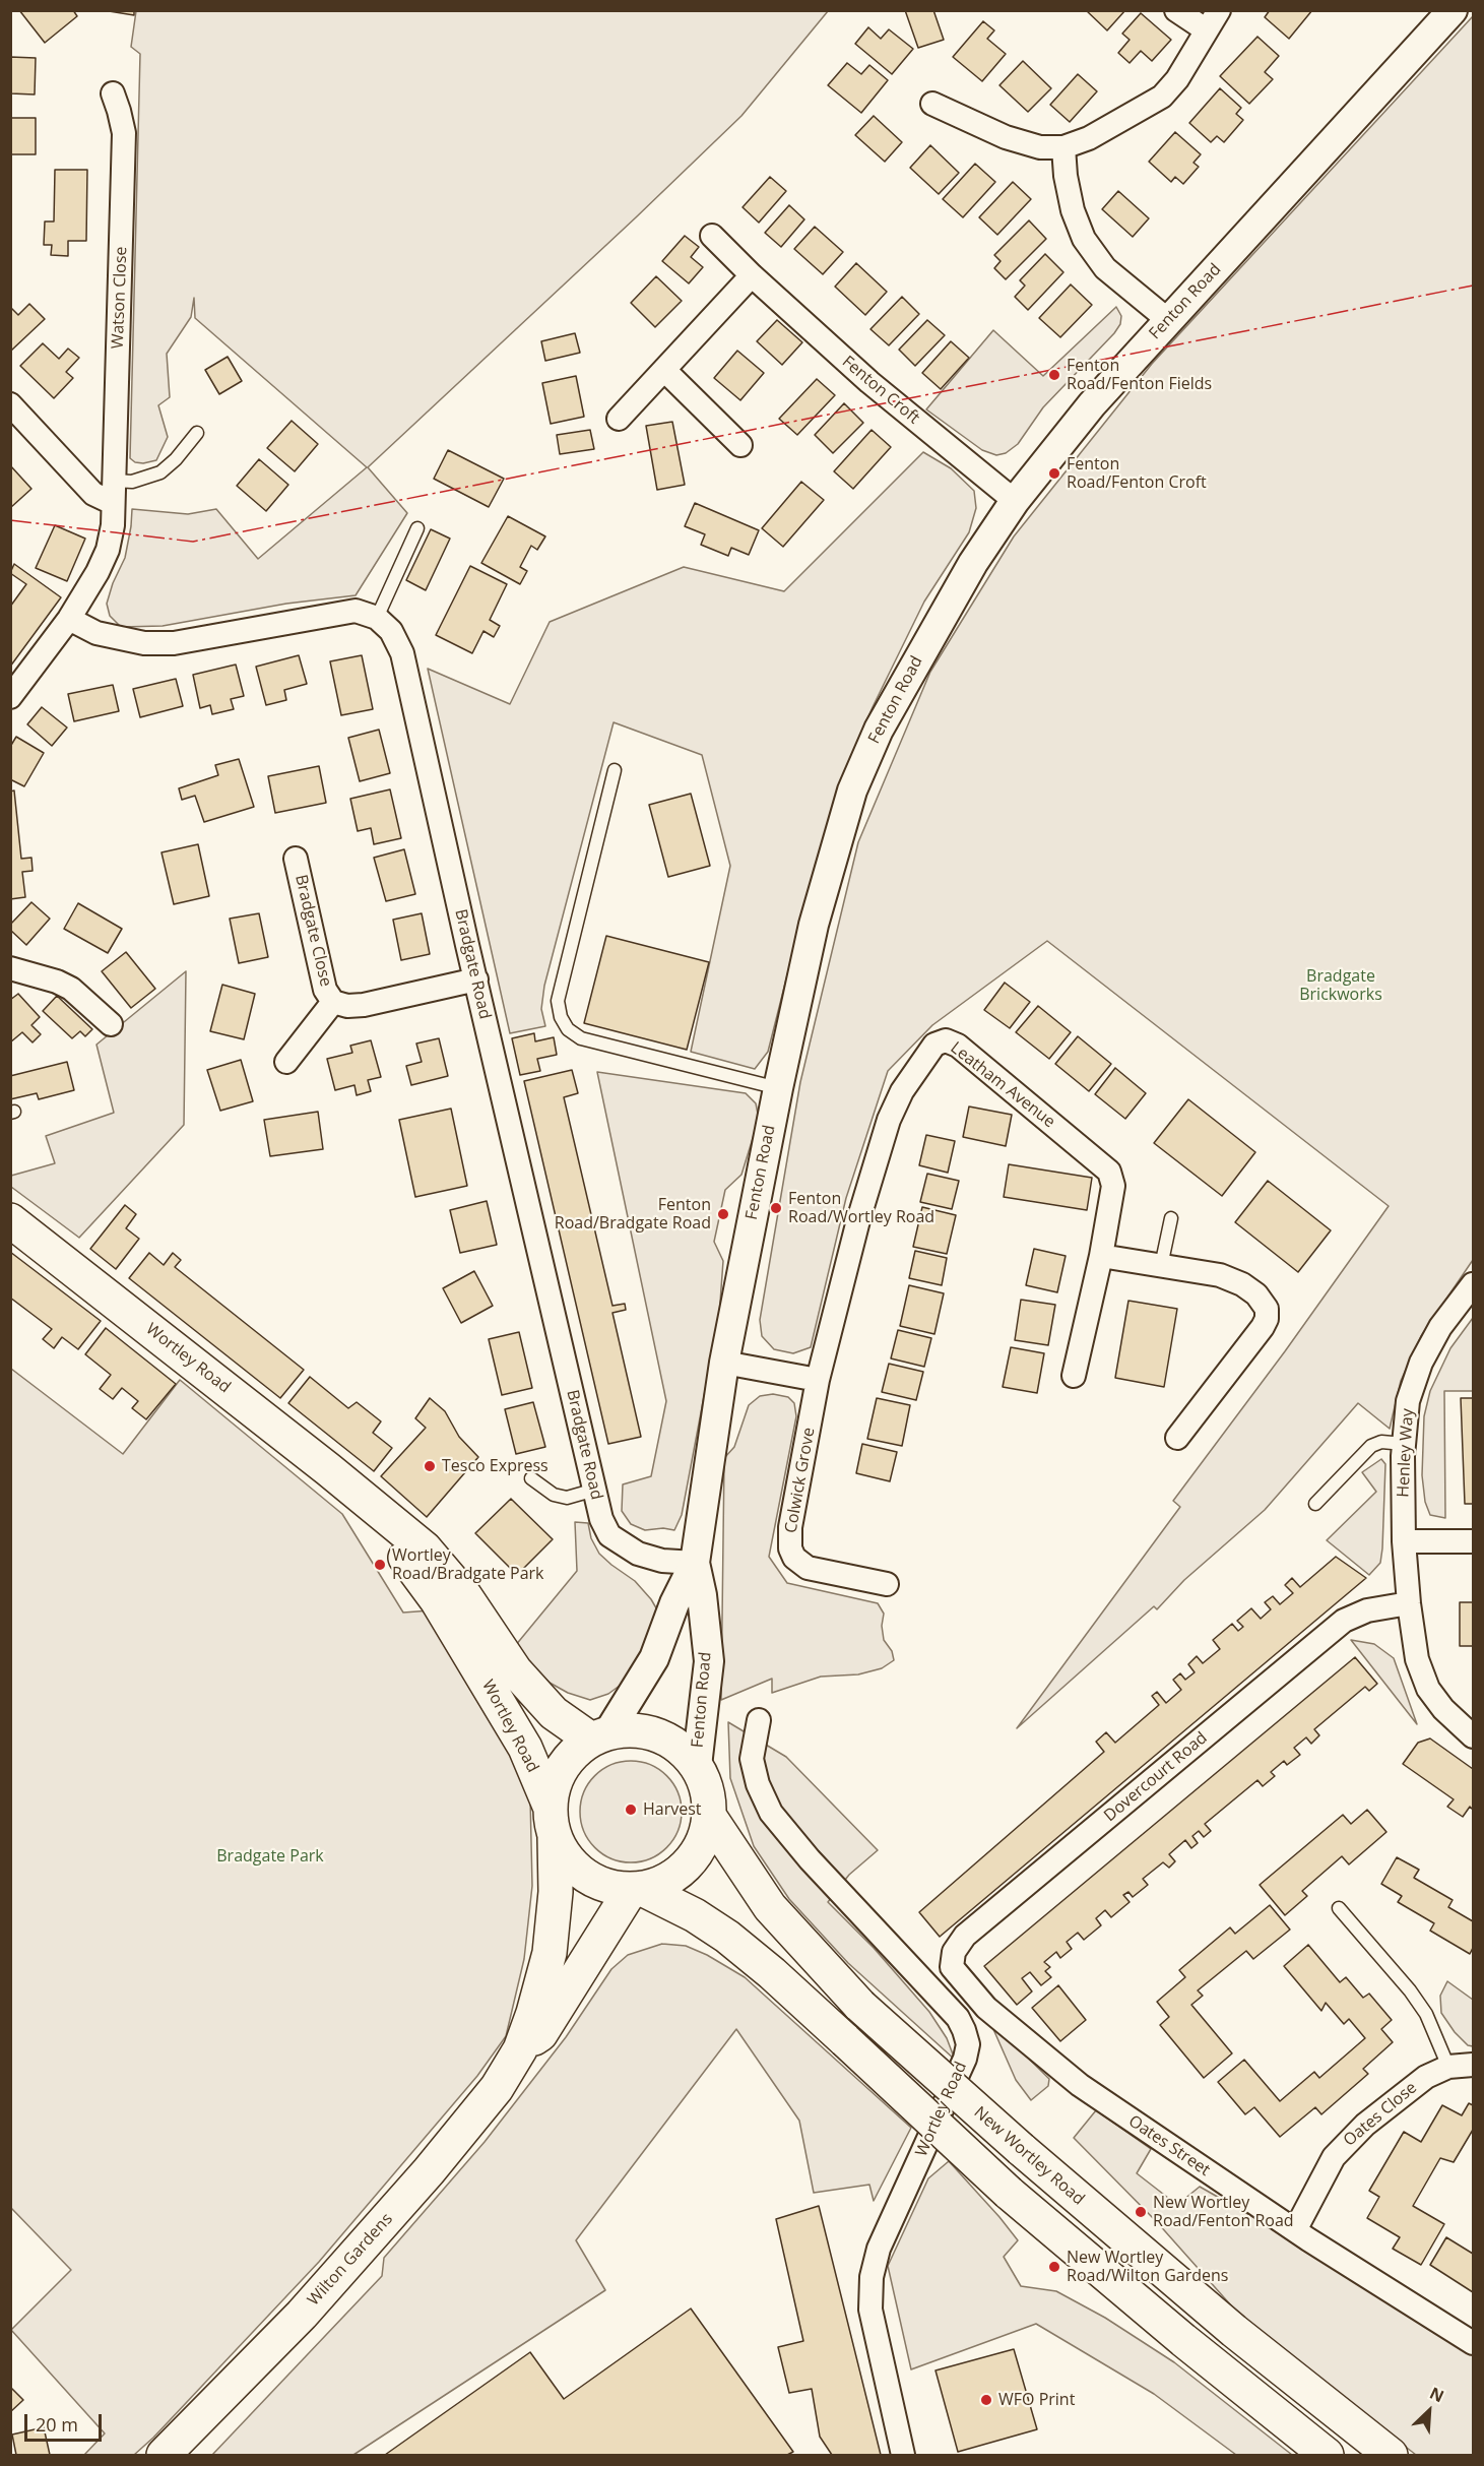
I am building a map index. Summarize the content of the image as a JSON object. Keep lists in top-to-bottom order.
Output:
{
  "streets": {
    "main road": ["Wortley Road", "New Wortley Road", "Wilton Gardens"],
    "street": [
      "Watson Close",
      "Fenton Road",
      "Fenton Croft",
      "Bradgate Close",
      "Bradgate Road",
      "Leatham Avenue",
      "Henley Way",
      "Colwick Grove",
      "Dovercourt Road",
      "Oates Close",
      "Oates Street"
    ]
  },
  "crossings": [
    ["Fenton Road", "Fenton Croft"],
    ["Fenton Road", "Bradgate Road"],
    ["Fenton Road", "Wortley Road"],
    ["Fenton Road", "New Wortley Road"],
    ["Fenton Road", "Wilton Gardens"],
    ["Bradgate Close", "Bradgate Road"],
    ["Leatham Avenue", "Colwick Grove"],
    ["Wortley Road", "New Wortley Road"],
    ["Wortley Road", "Wilton Gardens"],
    ["Henley Way", "Dovercourt Road"],
    ["Dovercourt Road", "Oates Street"],
    ["Oates Close", "Oates Street"],
    ["New Wortley Road", "Wilton Gardens"]
  ],
  "parks": ["Bradgate Brickworks", "Bradgate Park"],
  "places": [
    "Fenton Road/Fenton Fields",
    "Fenton Road/Fenton Croft",
    "Fenton Road/Wortley Road",
    "Fenton Road/Bradgate Road",
    "Tesco Express",
    "Wortley Road/Bradgate Park",
    "Harvest",
    "New Wortley Road/Fenton Road",
    "New Wortley Road/Wilton Gardens",
    "WFO Print"
  ],
  "scale_bar": "20 m",
  "north": "top right"
}
